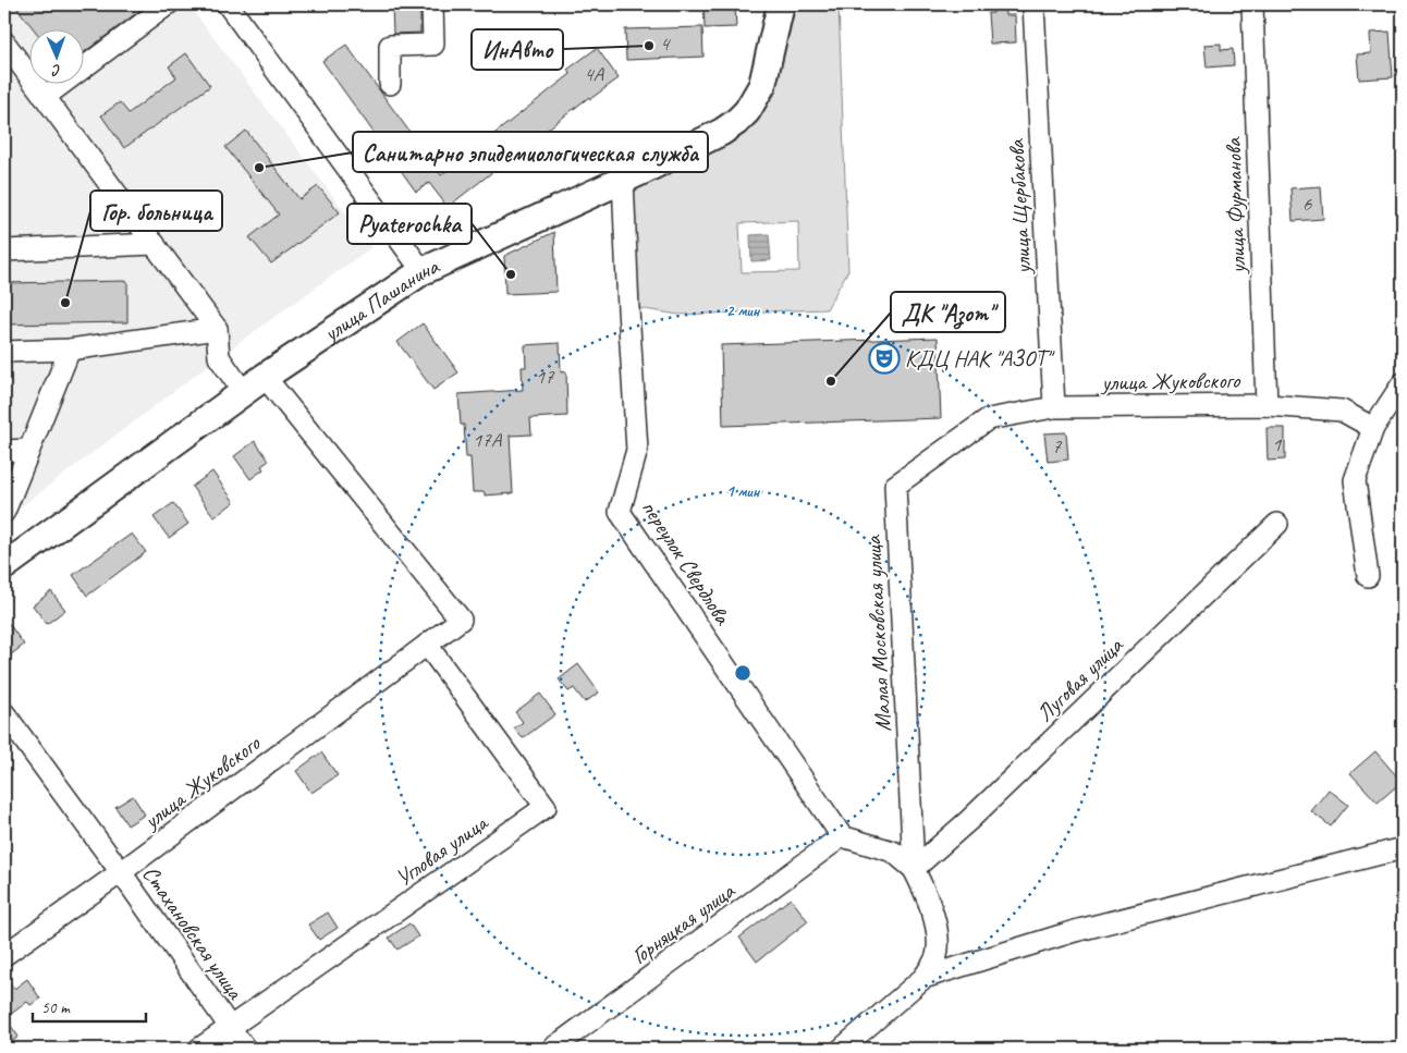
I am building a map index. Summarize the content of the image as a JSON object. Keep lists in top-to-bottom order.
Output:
{
  "streets": {
    "main road": ["улица Пашанина"],
    "street": [
      "улица Фурманова",
      "улица Щербакова",
      "улица Жуковского",
      "переулок Свердлова",
      "Малая Московская улица",
      "Луговая улица",
      "Угловая улица",
      "Горняцкая улица",
      "Стахановская улица"
    ]
  },
  "crossings": [
    ["улица Фурманова", "улица Жуковского"],
    ["улица Щербакова", "улица Жуковского"],
    ["улица Пашанина", "улица Жуковского"],
    ["улица Пашанина", "переулок Свердлова"],
    ["улица Жуковского", "Малая Московская улица"],
    ["улица Жуковского", "Угловая улица"],
    ["улица Жуковского", "Стахановская улица"],
    ["переулок Свердлова", "Горняцкая улица"],
    ["Малая Московская улица", "Луговая улица"],
    ["Угловая улица", "Стахановская улица"]
  ],
  "places": {
    "other": [
      "ИнАвто",
      "Санитарно эпидемиологическая служба",
      "Pyaterochka",
      "Гор. больница",
      "ДК \"Азот\""
    ],
    "theatre": ["КДЦ НАК \"АЗОТ\""]
  },
  "house_numbers": [
    "4",
    "4А",
    "6",
    "17",
    "17А",
    "1",
    "7"
  ],
  "scale_bar": "50 m",
  "north": "bottom",
  "rings": ["2 мин", "1 мин"]
}
